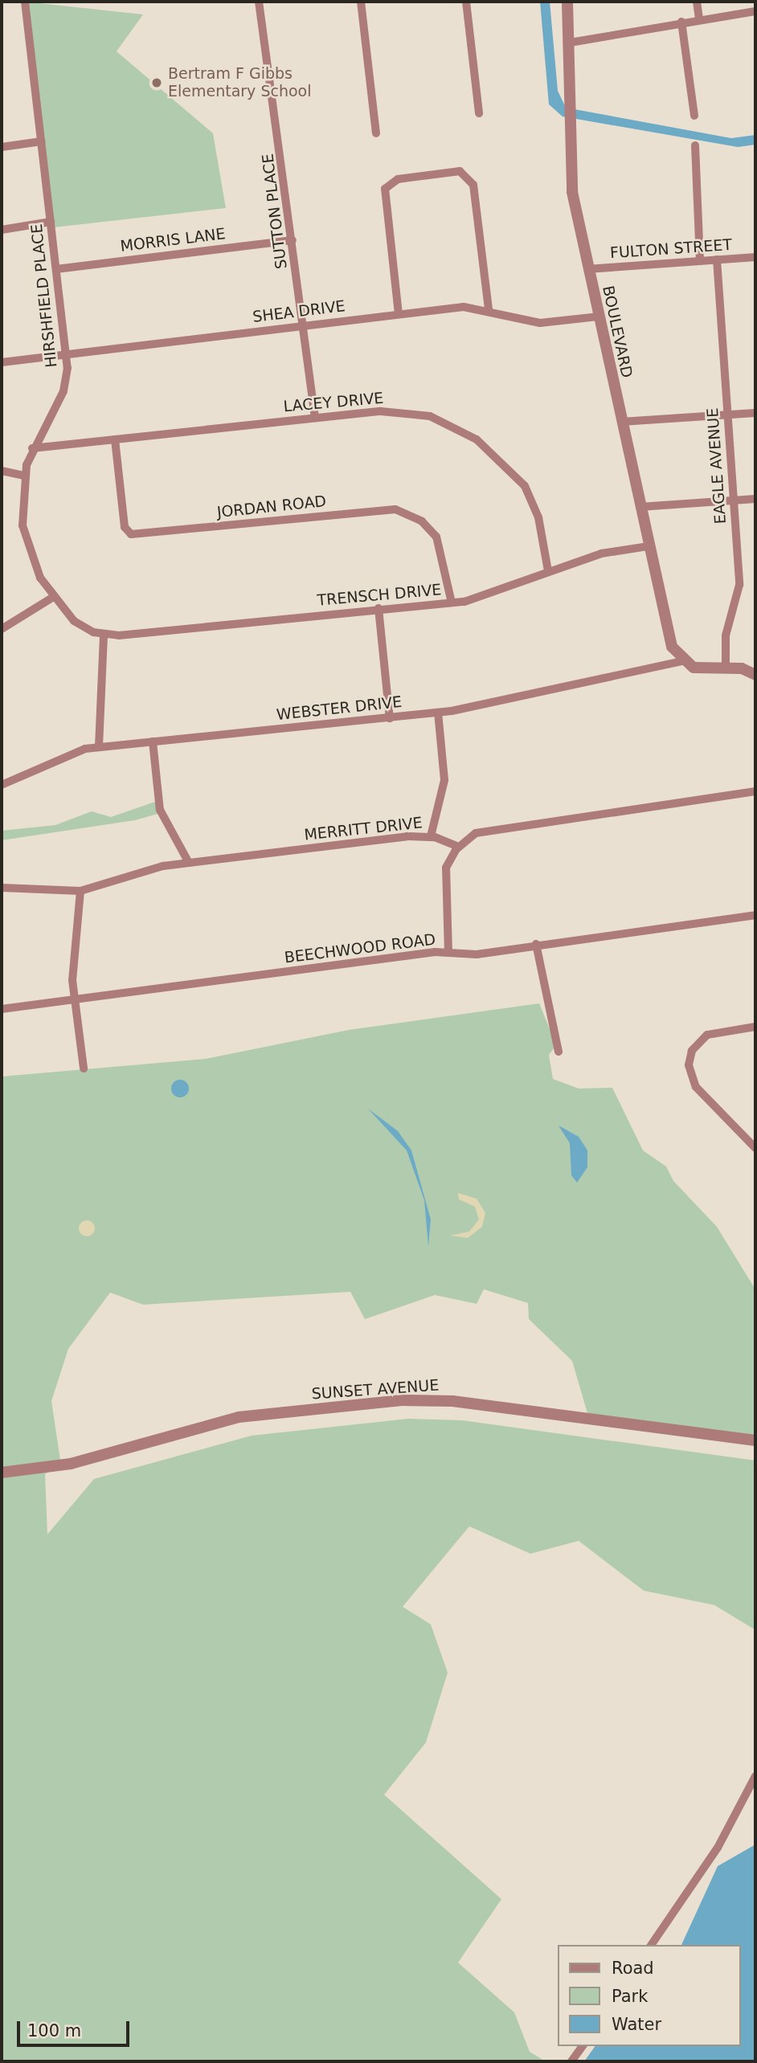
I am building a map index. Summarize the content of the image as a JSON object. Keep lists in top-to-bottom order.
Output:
{
  "streets": {
    "street": [
      "SUTTON PLACE",
      "MORRIS LANE",
      "FULTON STREET",
      "HIRSHFIELD PLACE",
      "SHEA DRIVE",
      "BOULEVARD",
      "LACEY DRIVE",
      "EAGLE AVENUE",
      "JORDAN ROAD",
      "TRENSCH DRIVE",
      "WEBSTER DRIVE",
      "MERRITT DRIVE",
      "BEECHWOOD ROAD",
      "SUNSET AVENUE"
    ]
  },
  "crossings": [
    ["SUTTON PLACE", "MORRIS LANE"],
    ["SUTTON PLACE", "SHEA DRIVE"],
    ["SUTTON PLACE", "LACEY DRIVE"],
    ["MORRIS LANE", "HIRSHFIELD PLACE"],
    ["FULTON STREET", "BOULEVARD"],
    ["FULTON STREET", "EAGLE AVENUE"],
    ["HIRSHFIELD PLACE", "SHEA DRIVE"],
    ["HIRSHFIELD PLACE", "LACEY DRIVE"],
    ["HIRSHFIELD PLACE", "TRENSCH DRIVE"],
    ["SHEA DRIVE", "BOULEVARD"],
    ["BOULEVARD", "TRENSCH DRIVE"],
    ["BOULEVARD", "WEBSTER DRIVE"],
    ["LACEY DRIVE", "JORDAN ROAD"],
    ["LACEY DRIVE", "TRENSCH DRIVE"],
    ["JORDAN ROAD", "TRENSCH DRIVE"]
  ],
  "places": ["Bertram F Gibbs Elementary School"],
  "legend": ["Road", "Park", "Water"],
  "scale_bar": "100 m"
}
